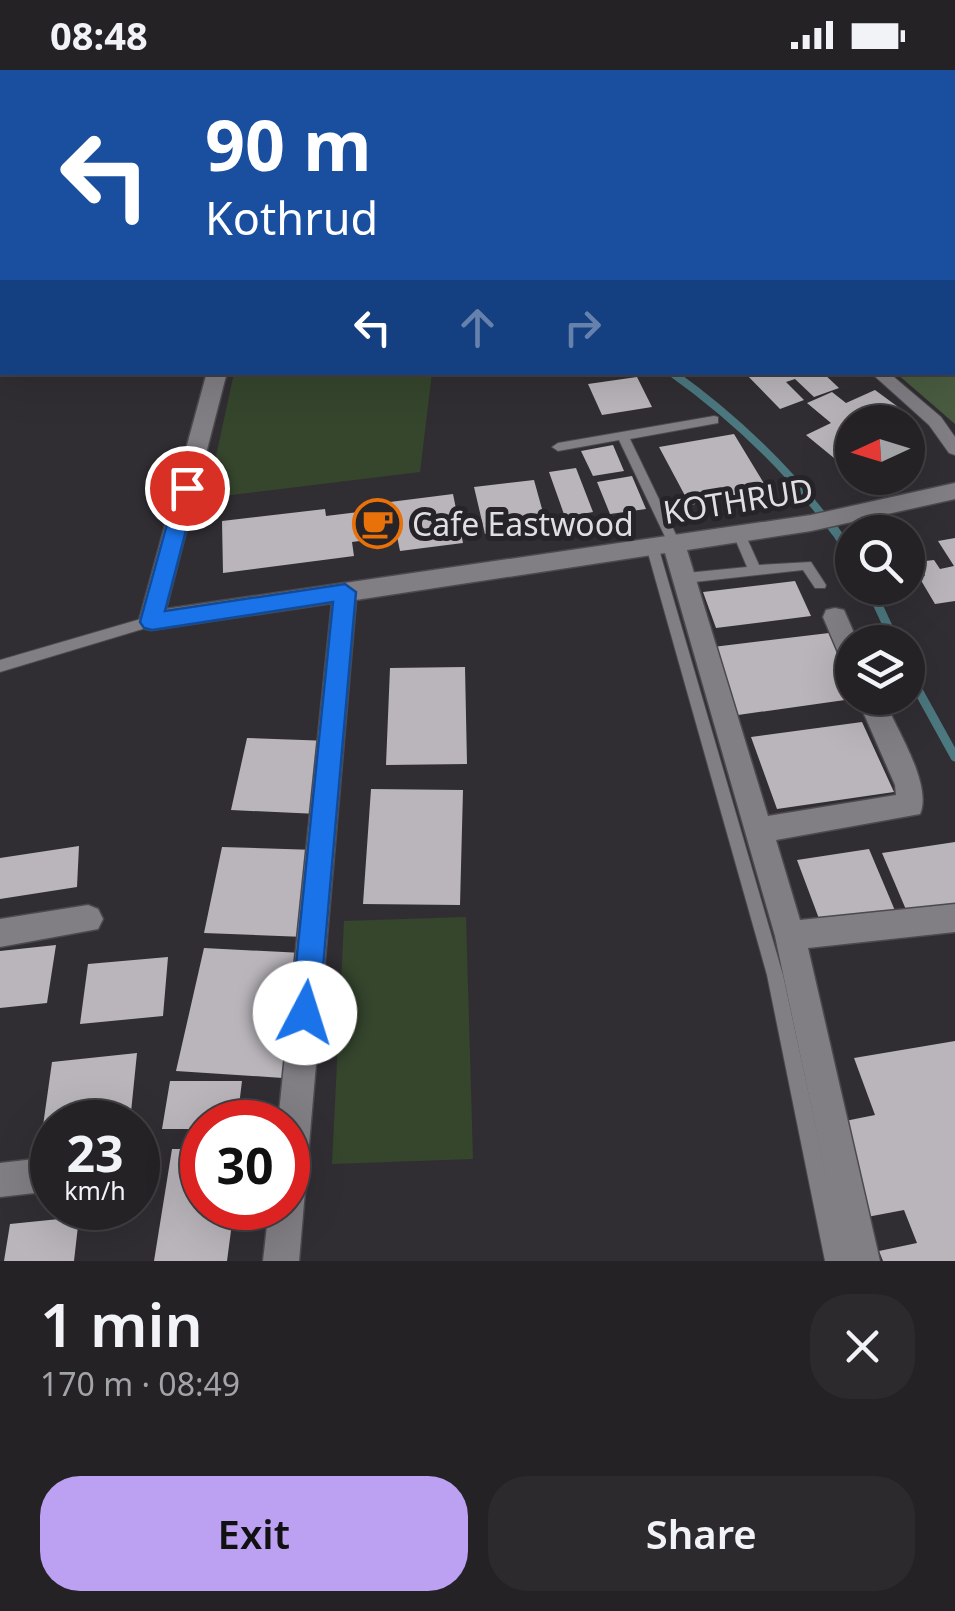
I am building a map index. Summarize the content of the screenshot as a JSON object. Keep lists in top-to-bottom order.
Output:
{
  "streets": {
    "street": ["KOTHRUD"]
  },
  "places": {
    "cafe": ["Cafe Eastwood"]
  },
  "north": "left",
  "page": {
    "status": "08:48",
    "turn": ["90 m", "Kothrud"],
    "speed": "23 km/h",
    "limit": "30",
    "heading": ["1 min", "170 m · 08:49"],
    "buttons": ["Exit", "Share"]
  }
}
